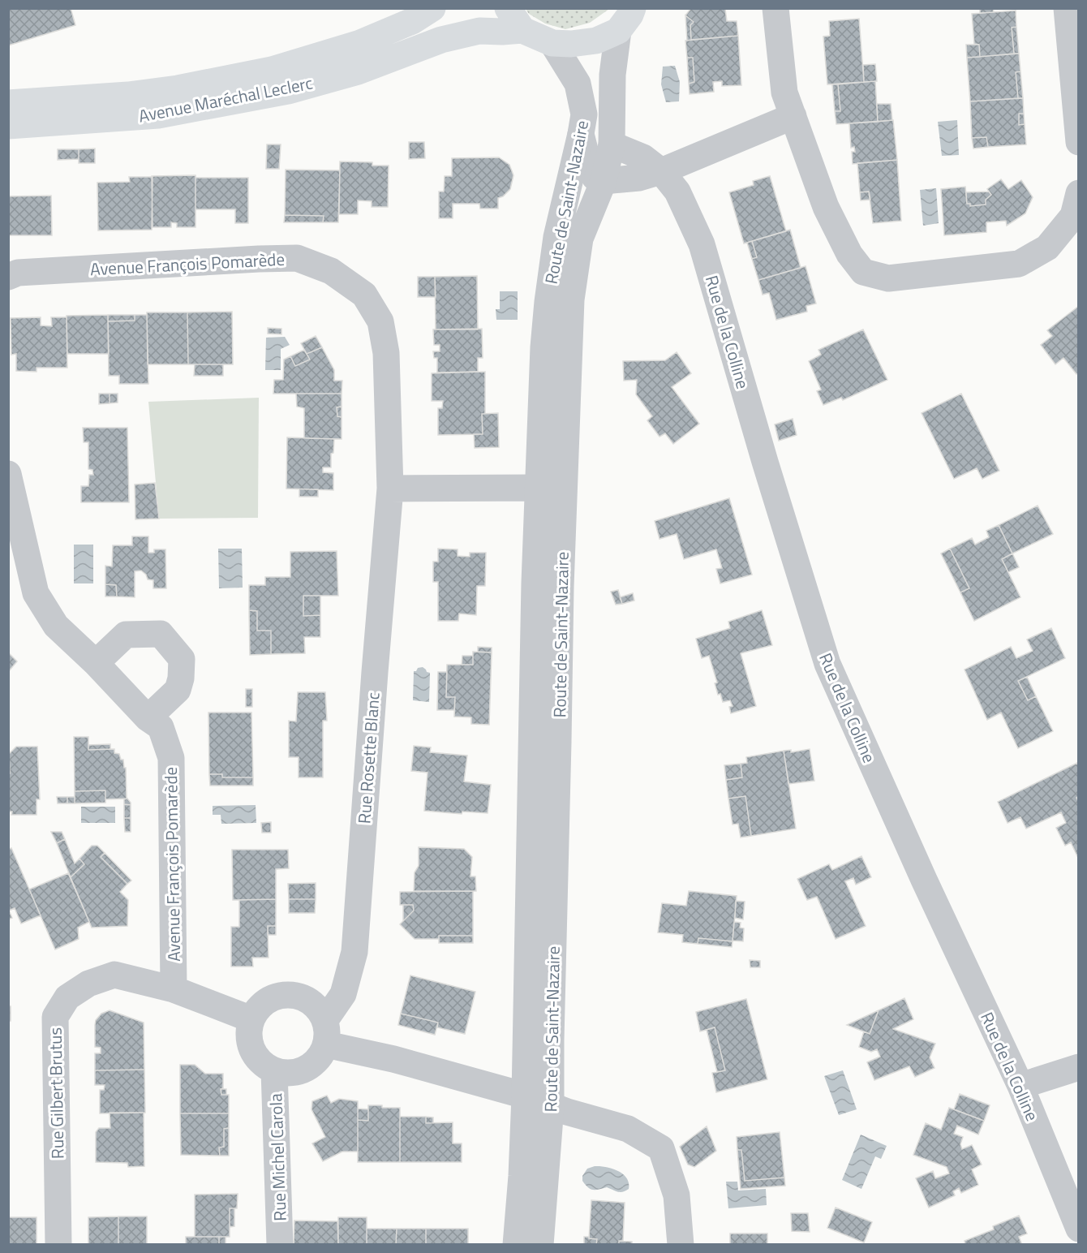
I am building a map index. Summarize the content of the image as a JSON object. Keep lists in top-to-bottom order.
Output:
{
  "streets": {
    "main road": ["Avenue Maréchal Leclerc"],
    "street": [
      "Route de Saint-Nazaire",
      "Avenue François Pomarède",
      "Rue de la Colline",
      "Rue Rosette Blanc",
      "Rue Gilbert Brutus",
      "Rue Michel Carola"
    ]
  },
  "crossings": [
    ["Route de Saint-Nazaire", "Rue de la Colline"],
    ["Avenue François Pomarède", "Rue Rosette Blanc"],
    ["Avenue François Pomarède", "Rue Gilbert Brutus"],
    ["Rue Rosette Blanc", "Rue Gilbert Brutus"],
    ["Rue Rosette Blanc", "Rue Michel Carola"],
    ["Rue Gilbert Brutus", "Rue Michel Carola"]
  ]
}
